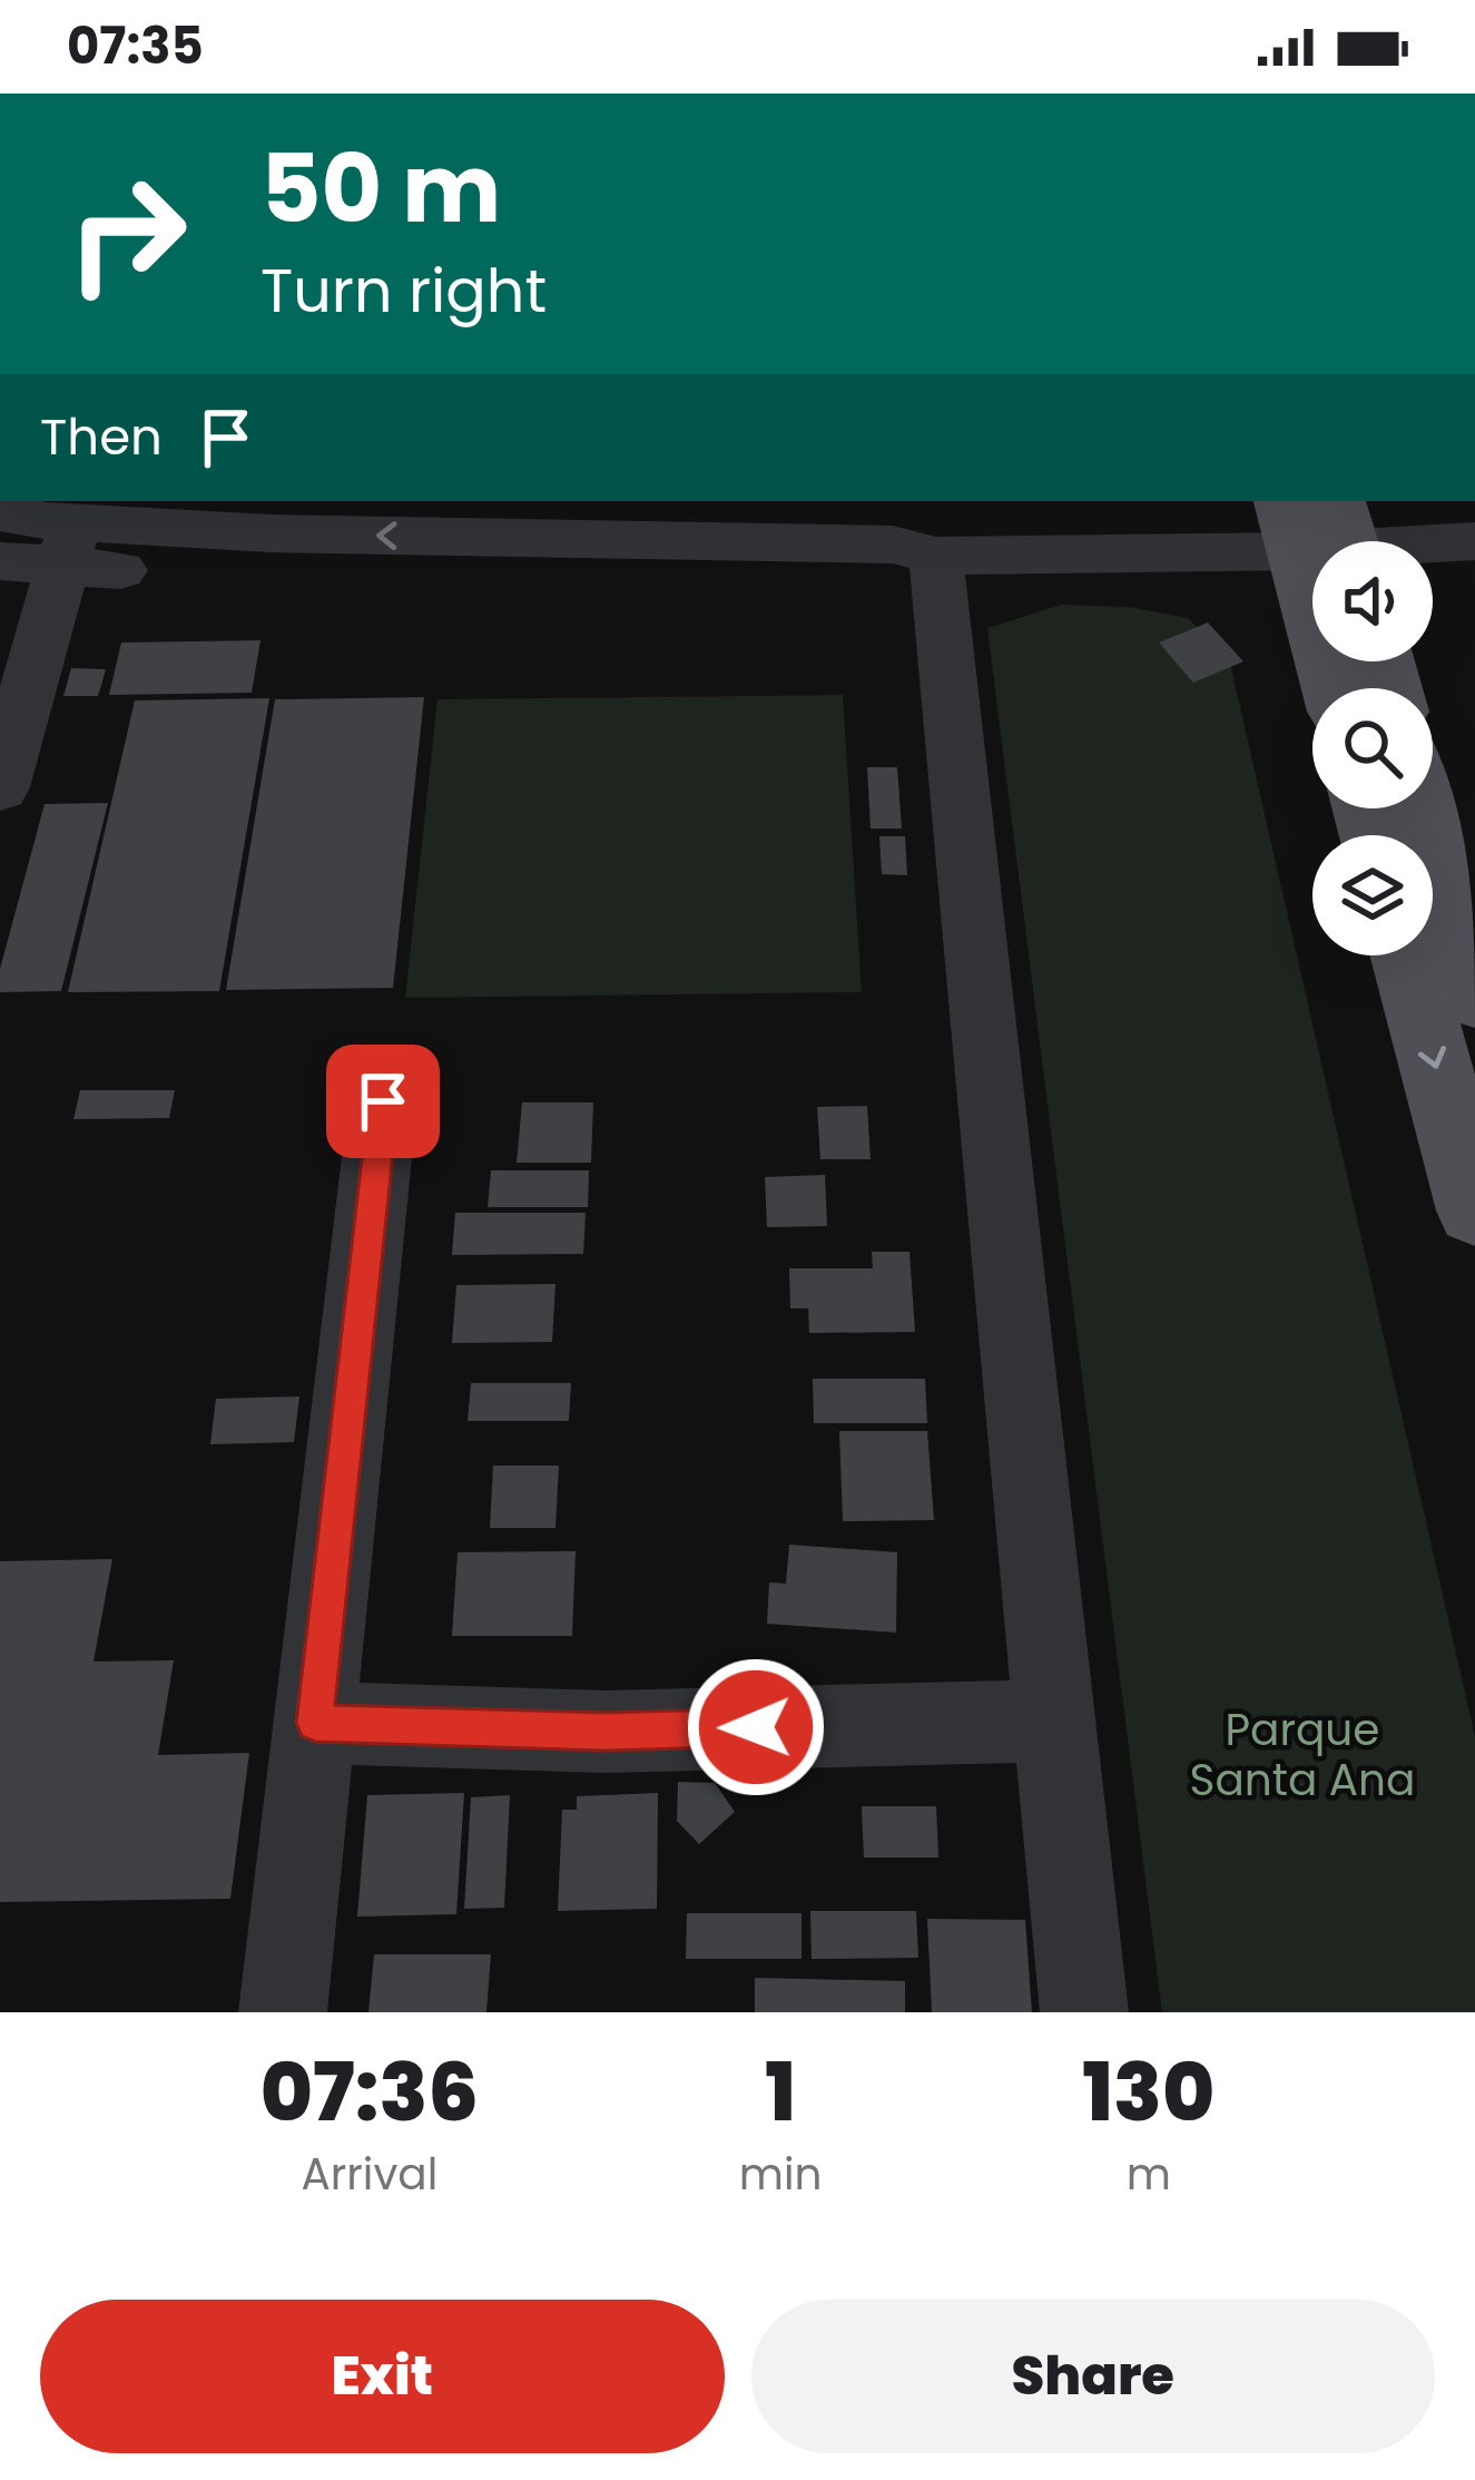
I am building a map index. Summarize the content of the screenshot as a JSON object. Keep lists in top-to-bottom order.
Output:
{
  "parks": ["Parque Santa Ana"],
  "page": {
    "status": "07:35",
    "turn": ["50 m", "Turn right"],
    "then": "Then",
    "eta": [
      "07:36",
      "Arrival",
      "1",
      "min",
      "130",
      "m"
    ],
    "buttons": ["Exit", "Share"]
  }
}
